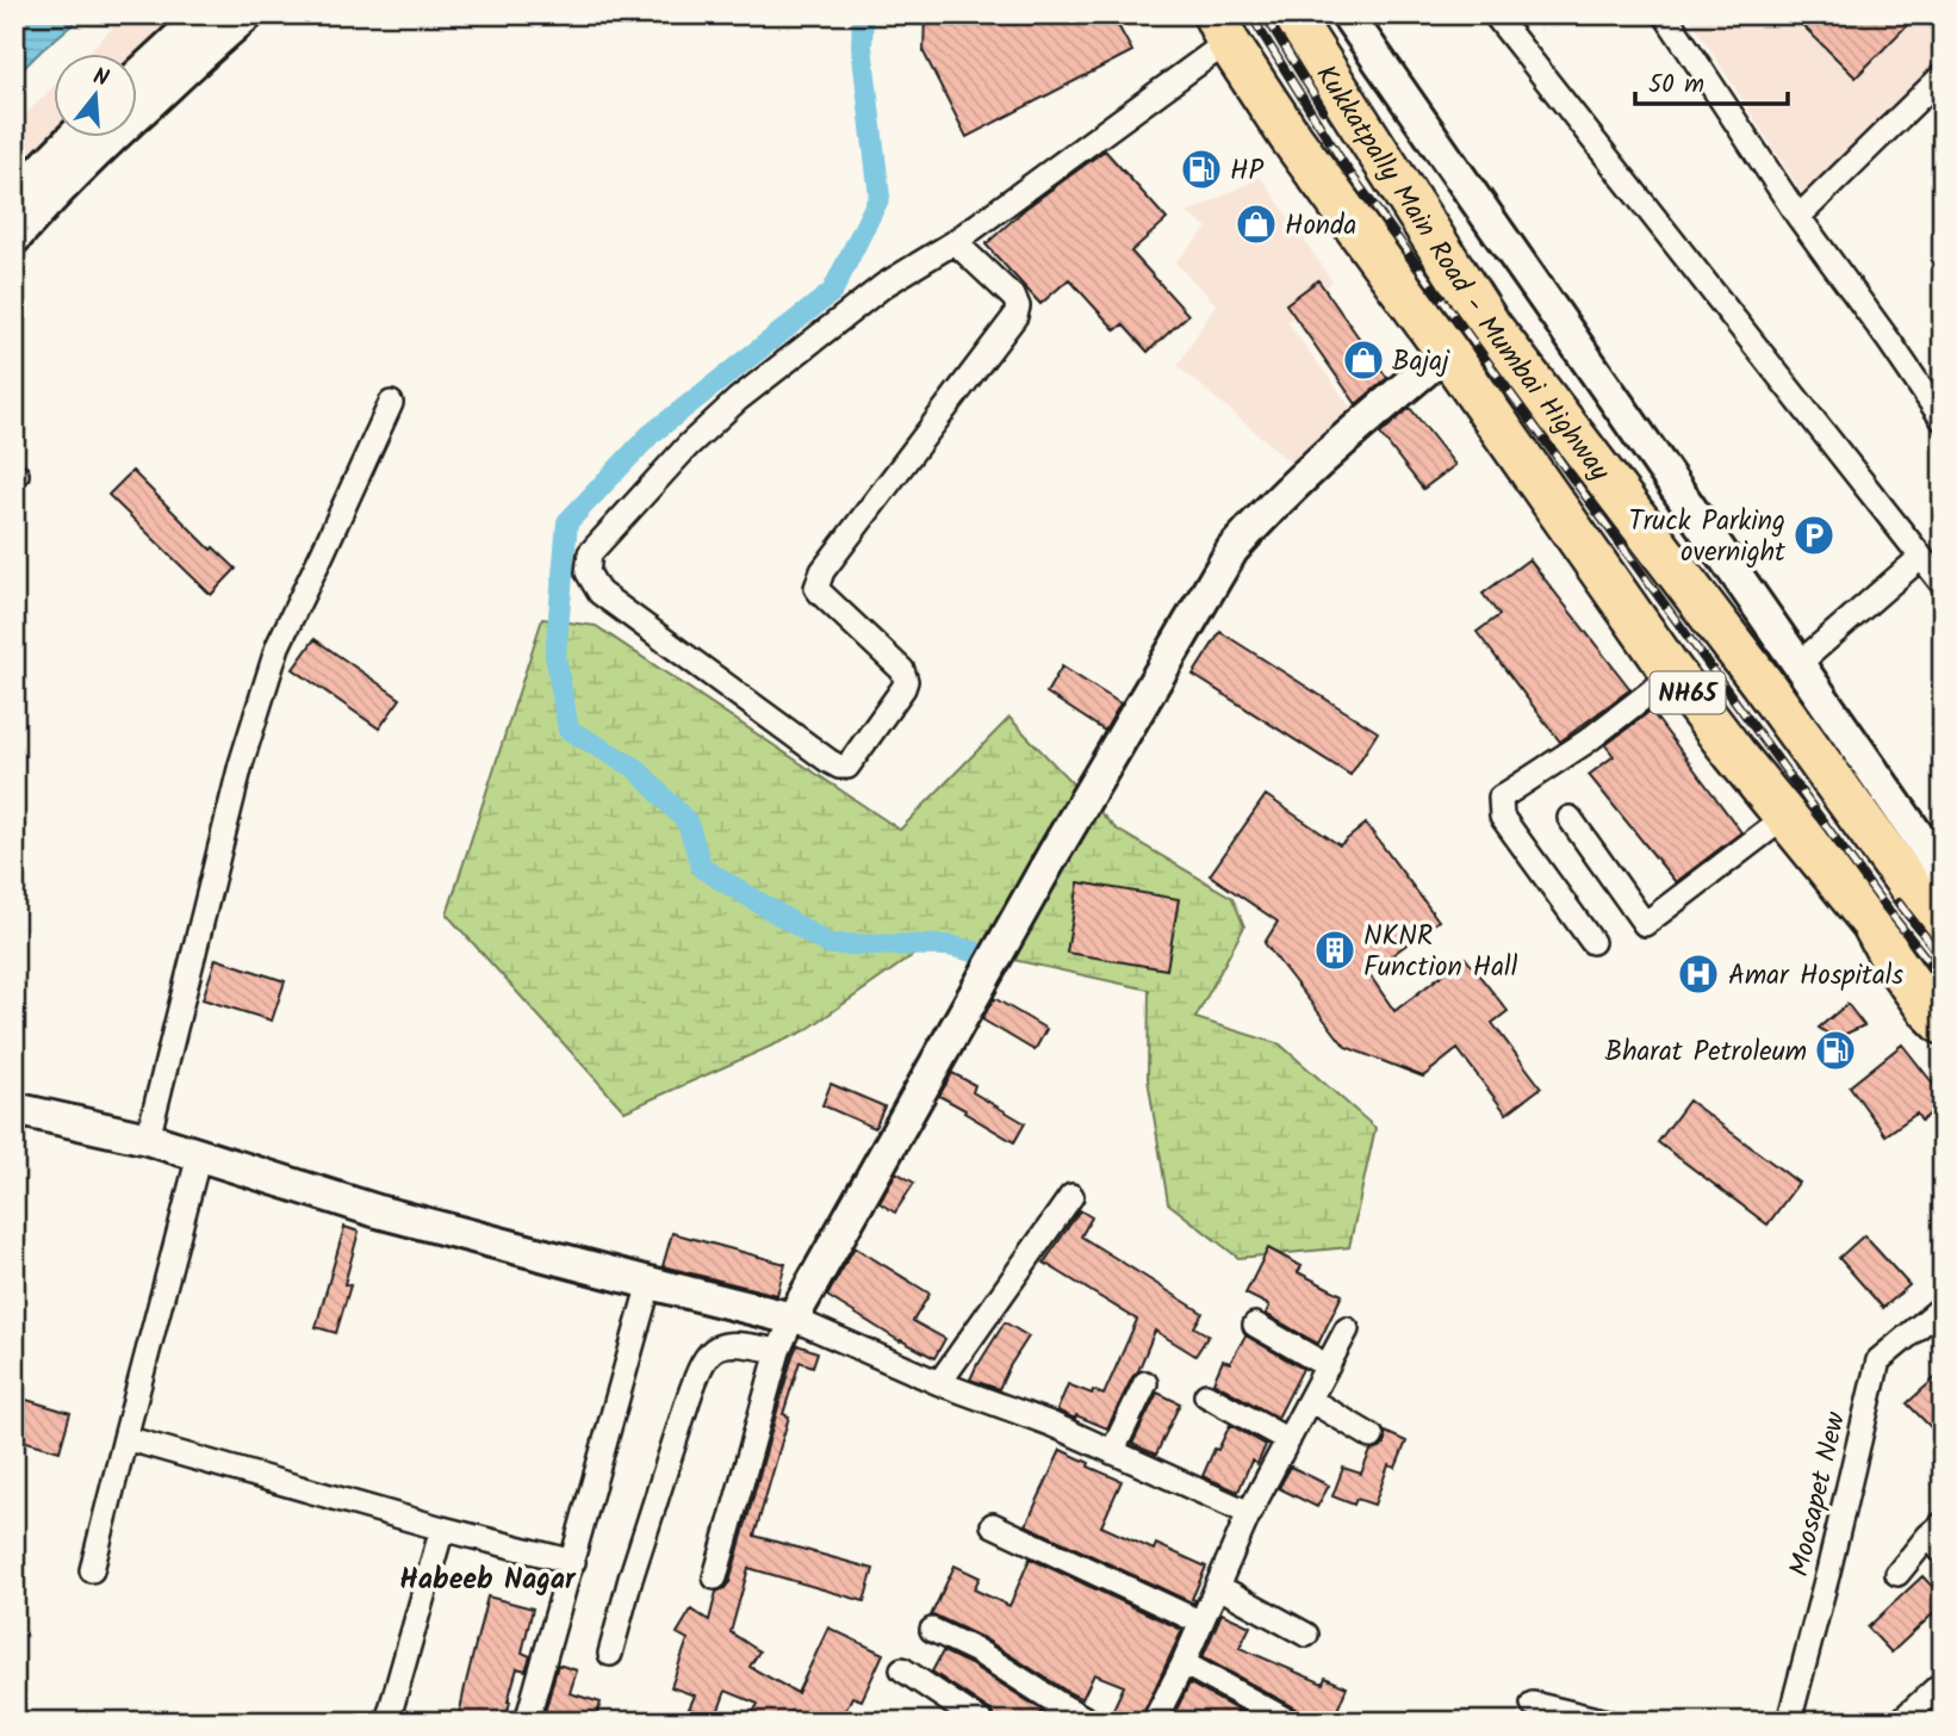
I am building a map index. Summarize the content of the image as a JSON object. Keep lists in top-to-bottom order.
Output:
{
  "streets": {
    "highway": ["Kukkatpally Main Road - Mumbai Highway", "NH65"],
    "street": ["Moosapet New"]
  },
  "districts": ["Habeeb Nagar"],
  "places": {
    "fuel station": ["HP", "Bharat Petroleum"],
    "shop": ["Honda", "Bajaj"],
    "parking": ["Truck Parking overnight"],
    "building": ["NKNR Function Hall"],
    "hospital": ["Amar Hospitals"]
  },
  "scale_bar": "50 m",
  "north": "top"
}
